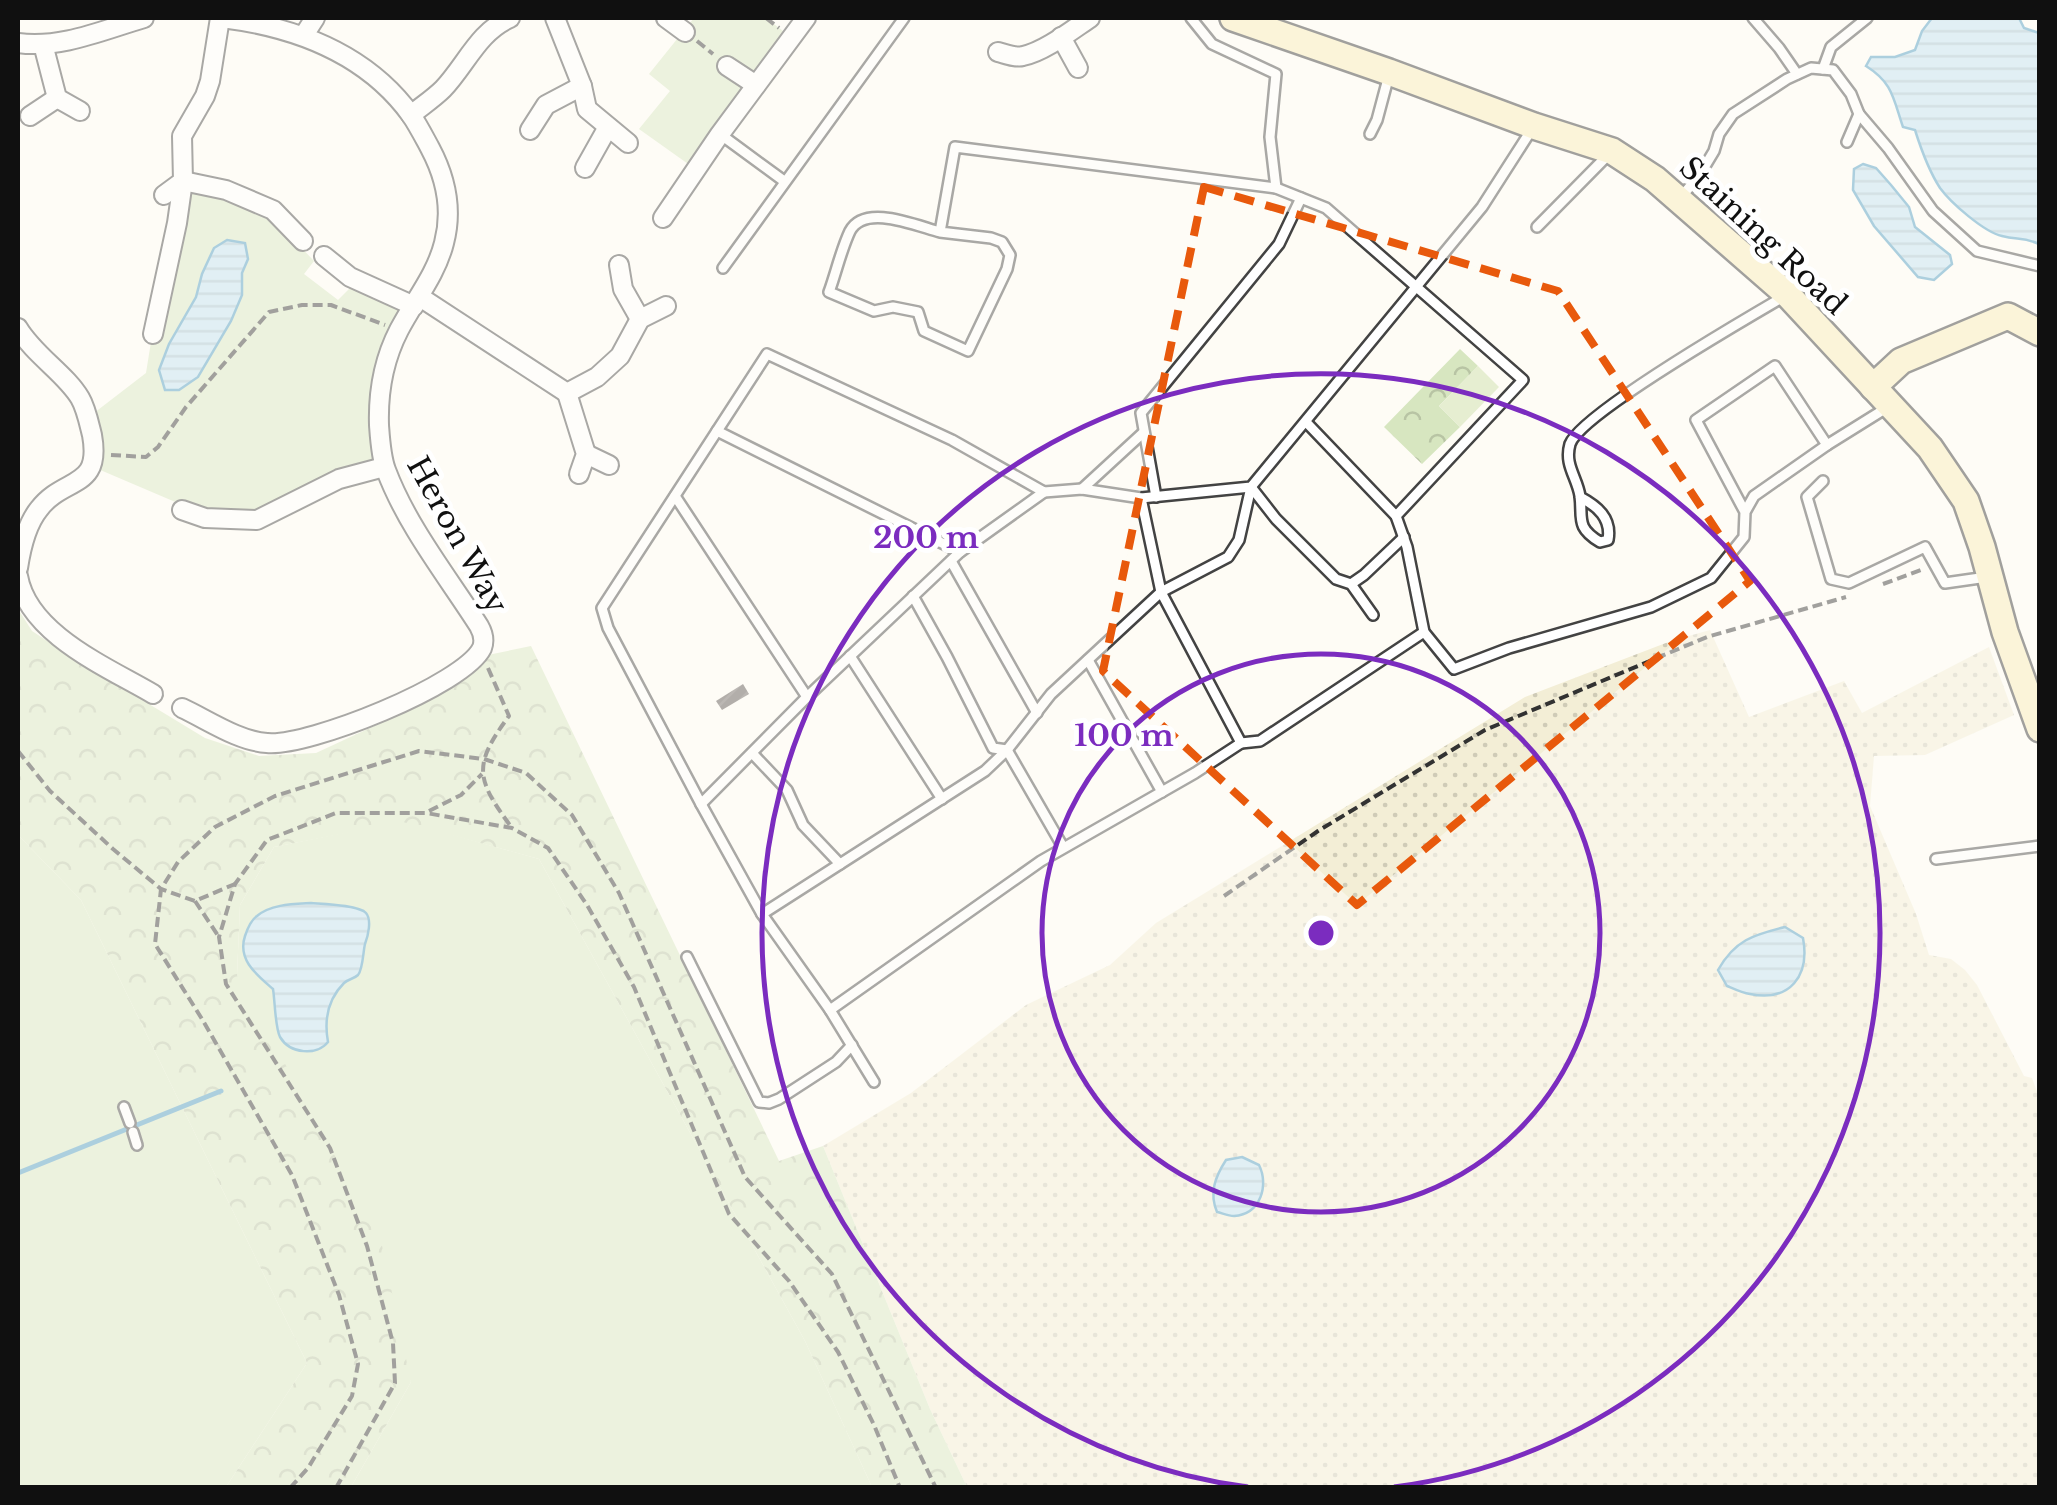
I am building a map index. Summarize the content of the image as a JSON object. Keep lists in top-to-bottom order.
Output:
{
  "streets": {
    "street": ["Staining Road", "Heron Way"]
  },
  "rings": ["200 m", "100 m"]
}
